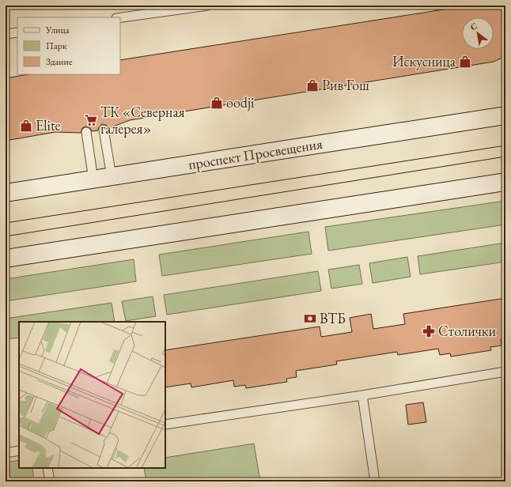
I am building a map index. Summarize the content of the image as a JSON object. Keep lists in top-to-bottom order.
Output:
{
  "streets": {
    "main road": ["проспект Просвещения"]
  },
  "places": {
    "shop": [
      "Искусница",
      "Рив Гош",
      "oodji",
      "Elite"
    ],
    "supermarket": ["ТК «Северная галерея»"],
    "bank": ["ВТБ"],
    "pharmacy": ["Столички"]
  },
  "legend": ["Улица", "Парк", "Здание"],
  "north": "top left"
}
